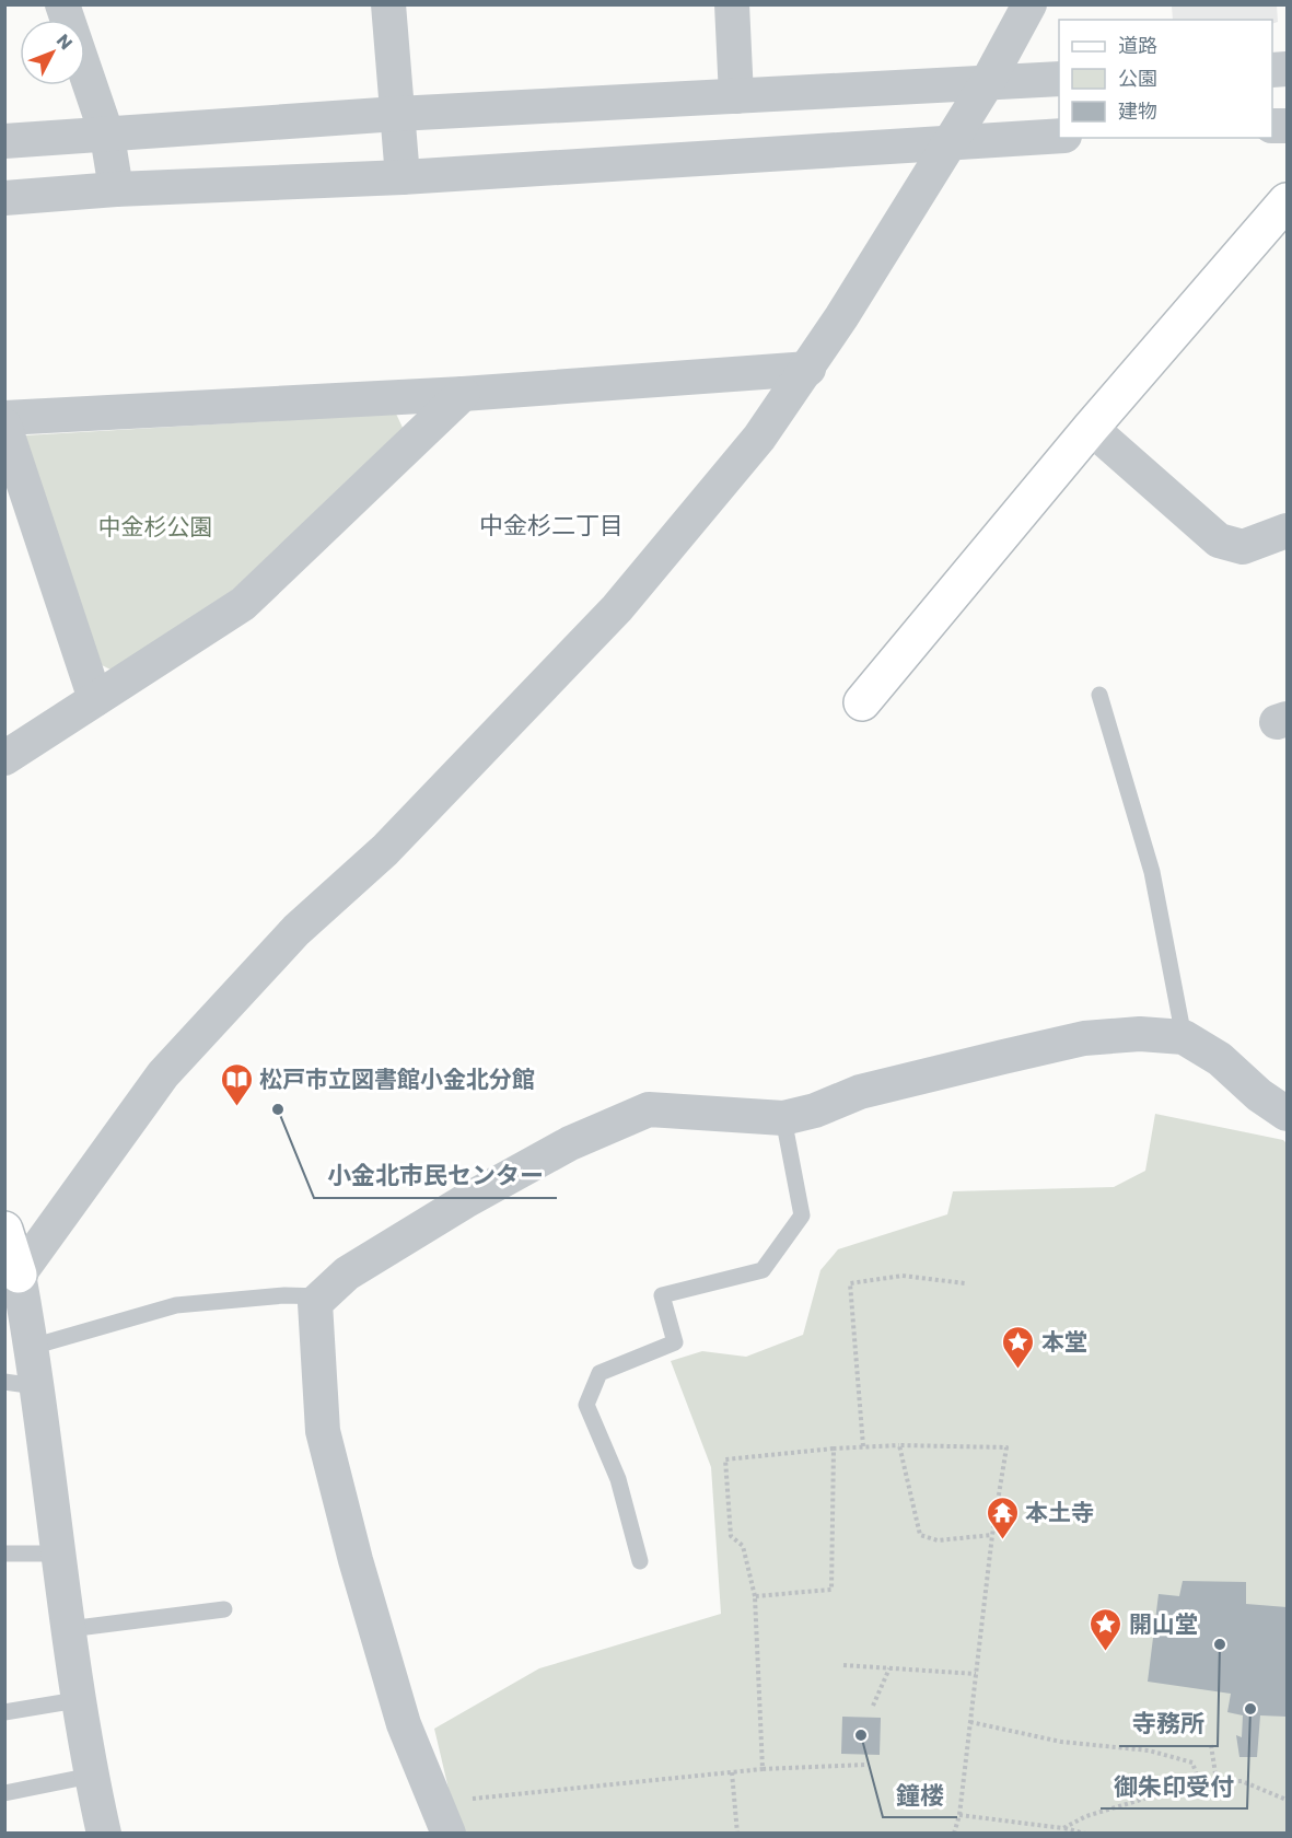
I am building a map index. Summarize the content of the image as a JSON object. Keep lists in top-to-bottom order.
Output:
{
  "districts": ["中金杉二丁目"],
  "parks": ["中金杉公園"],
  "places": {
    "library": ["松戸市立図書館小金北分館"],
    "other": [
      "小金北市民センター",
      "寺務所",
      "御朱印受付",
      "鐘楼"
    ],
    "place": ["本堂", "開山堂"],
    "temple": ["本土寺"]
  },
  "legend": ["道路", "公園", "建物"],
  "north": "top right"
}
